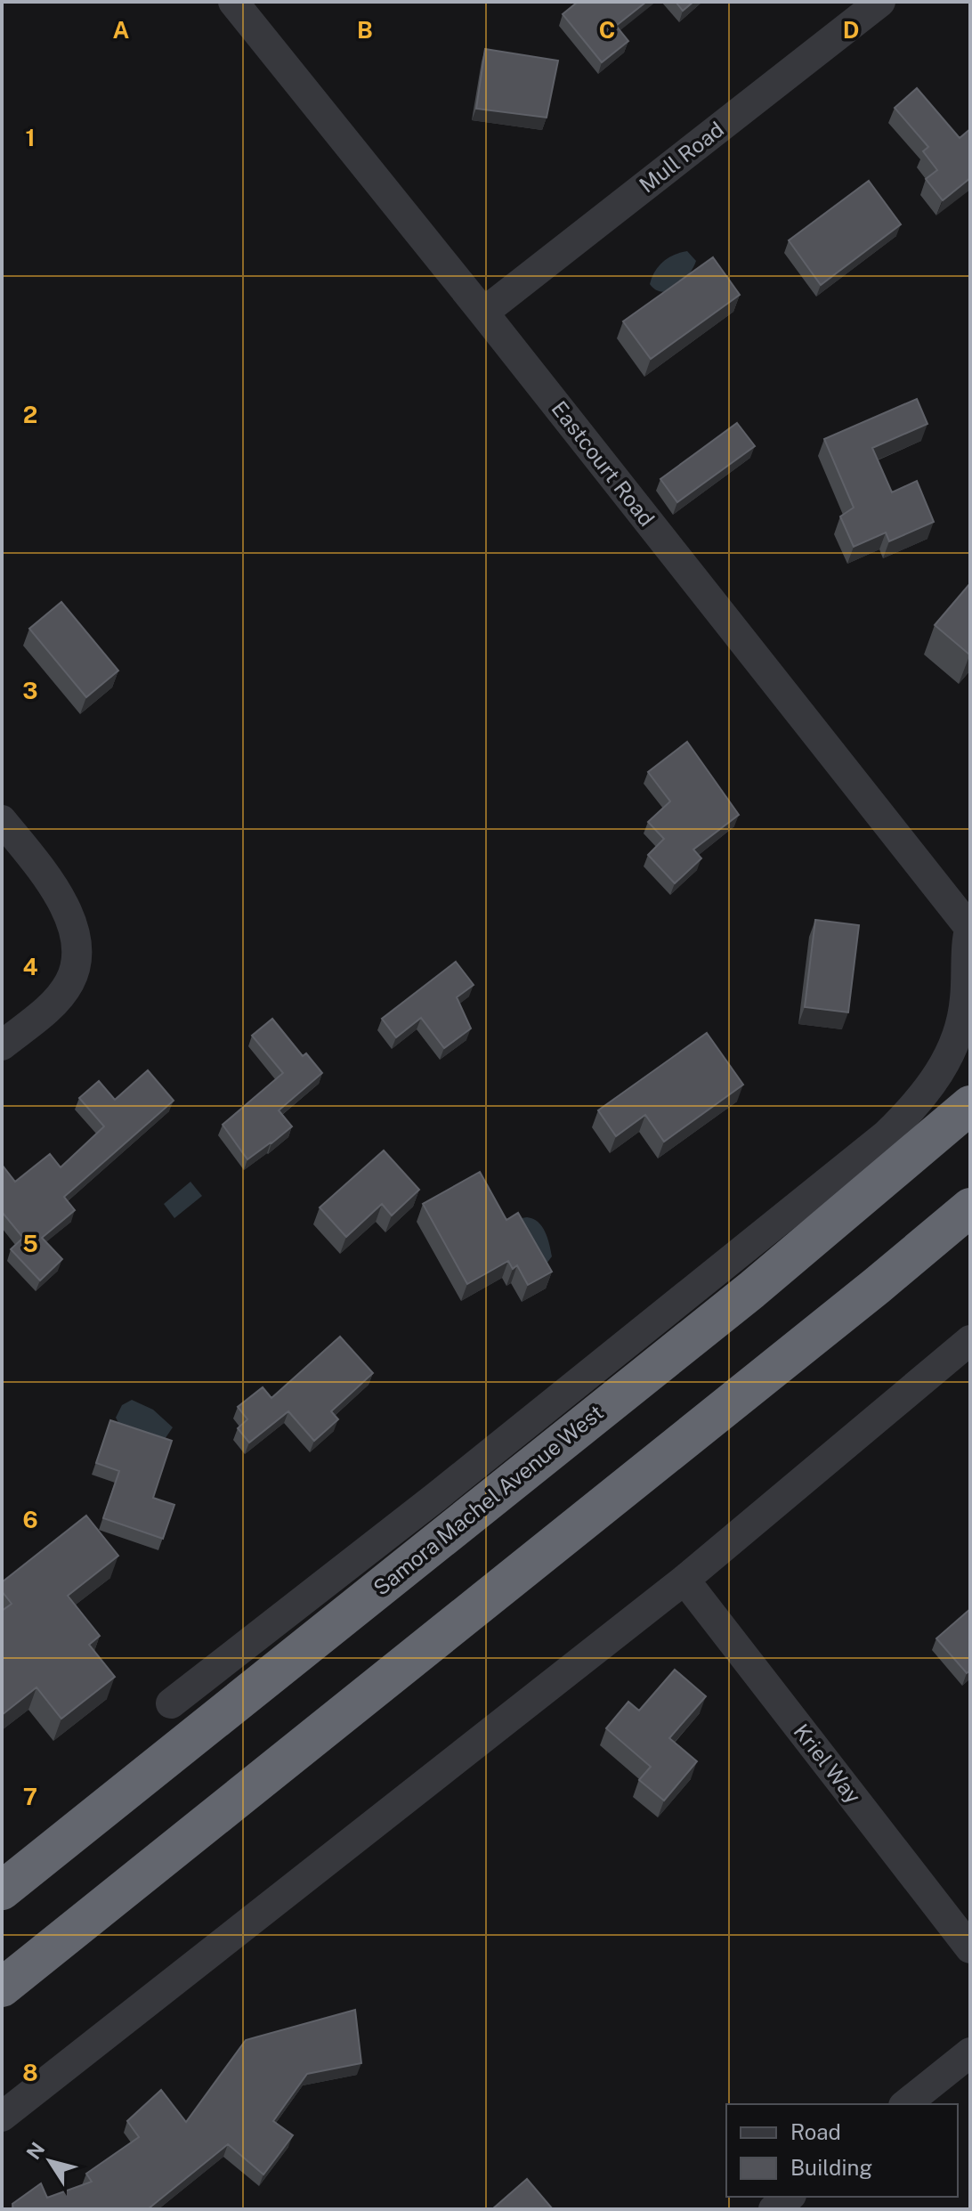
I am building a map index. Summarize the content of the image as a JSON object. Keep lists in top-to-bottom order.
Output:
{
  "streets": {
    "highway": ["Samora Machel Avenue West"],
    "street": ["Mull Road", "Eastcourt Road", "Kriel Way"]
  },
  "crossings": [
    ["Mull Road", "Eastcourt Road"],
    ["Eastcourt Road", "Samora Machel Avenue West"]
  ],
  "legend": ["Road", "Building"],
  "north": "top left",
  "grid": {
    "columns": [
      "A",
      "B",
      "C",
      "D"
    ],
    "rows": [
      "1",
      "2",
      "3",
      "4",
      "5",
      "6",
      "7",
      "8"
    ]
  }
}
